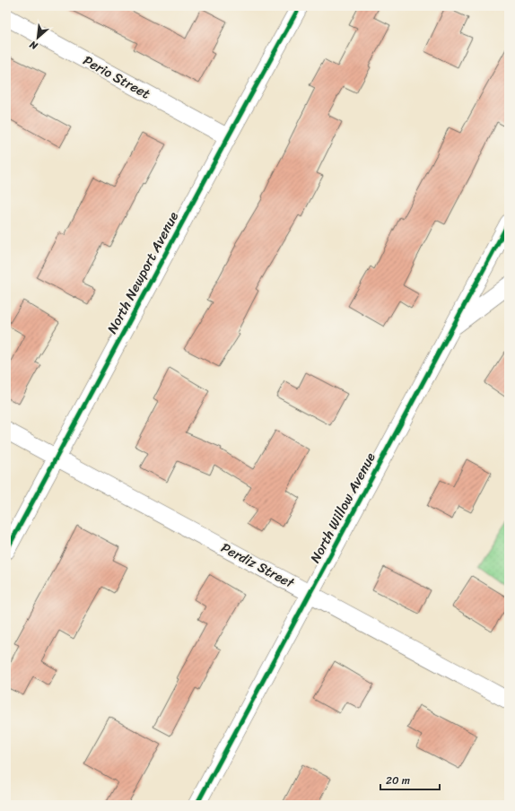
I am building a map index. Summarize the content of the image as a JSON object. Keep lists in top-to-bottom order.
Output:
{
  "streets": {
    "street": [
      "Perio Street",
      "North Newport Avenue",
      "North Willow Avenue",
      "Perdiz Street"
    ]
  },
  "crossings": [
    ["Perio Street", "North Newport Avenue"],
    ["North Newport Avenue", "Perdiz Street"],
    ["North Willow Avenue", "Perdiz Street"]
  ],
  "scale_bar": "20 m",
  "north": "bottom left"
}
